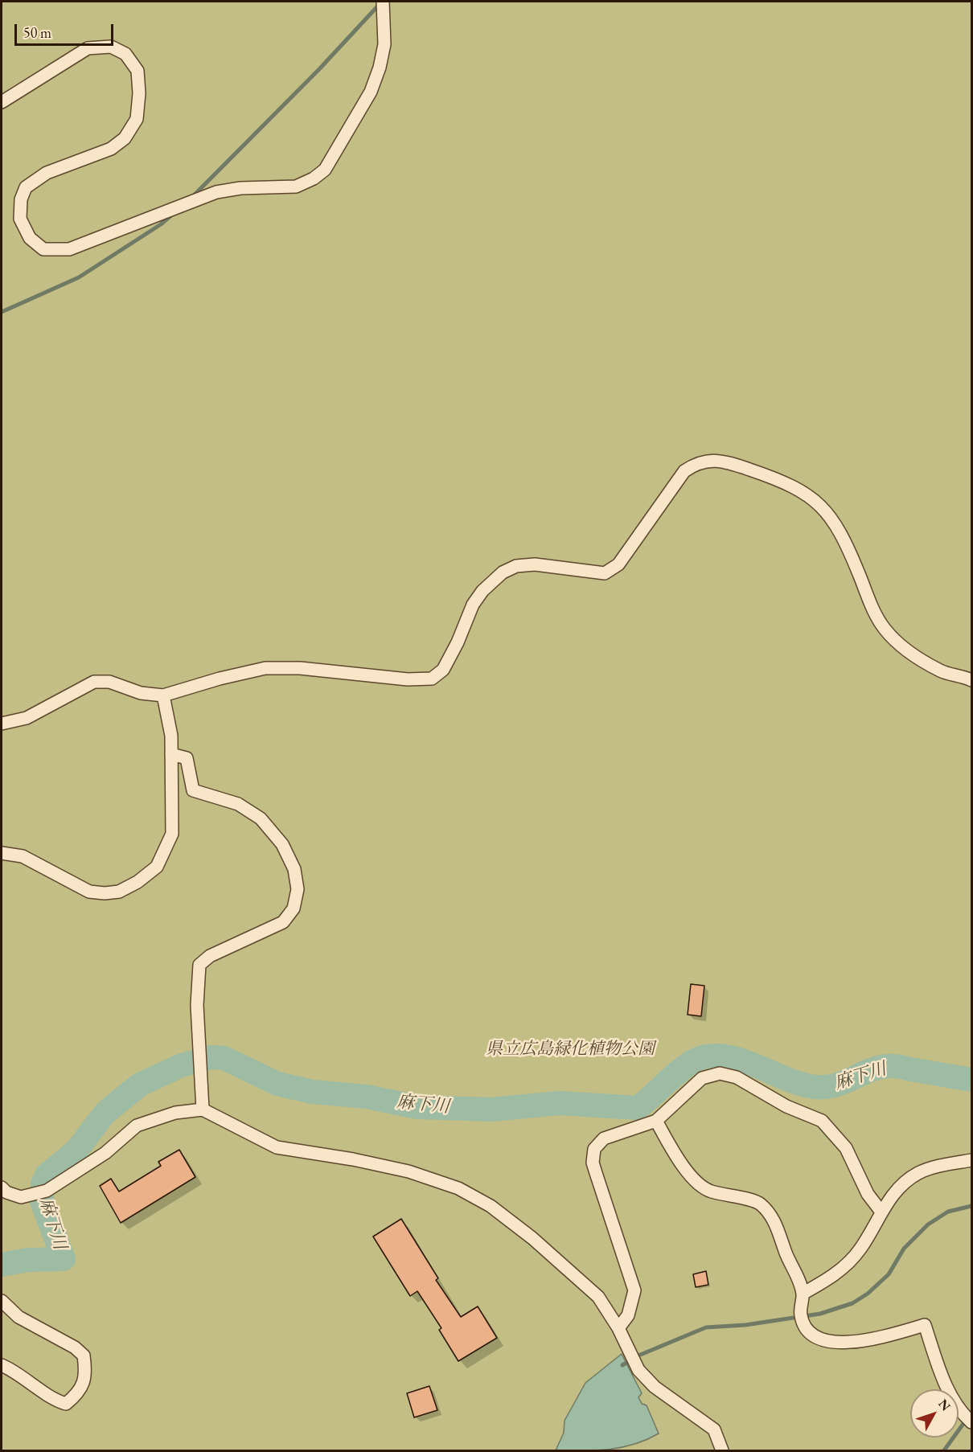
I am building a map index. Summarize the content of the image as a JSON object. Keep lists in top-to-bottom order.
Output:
{
  "water": ["麻下川"],
  "parks": ["県立広島緑化植物公園"],
  "scale_bar": "50 m",
  "north": "top right"
}
